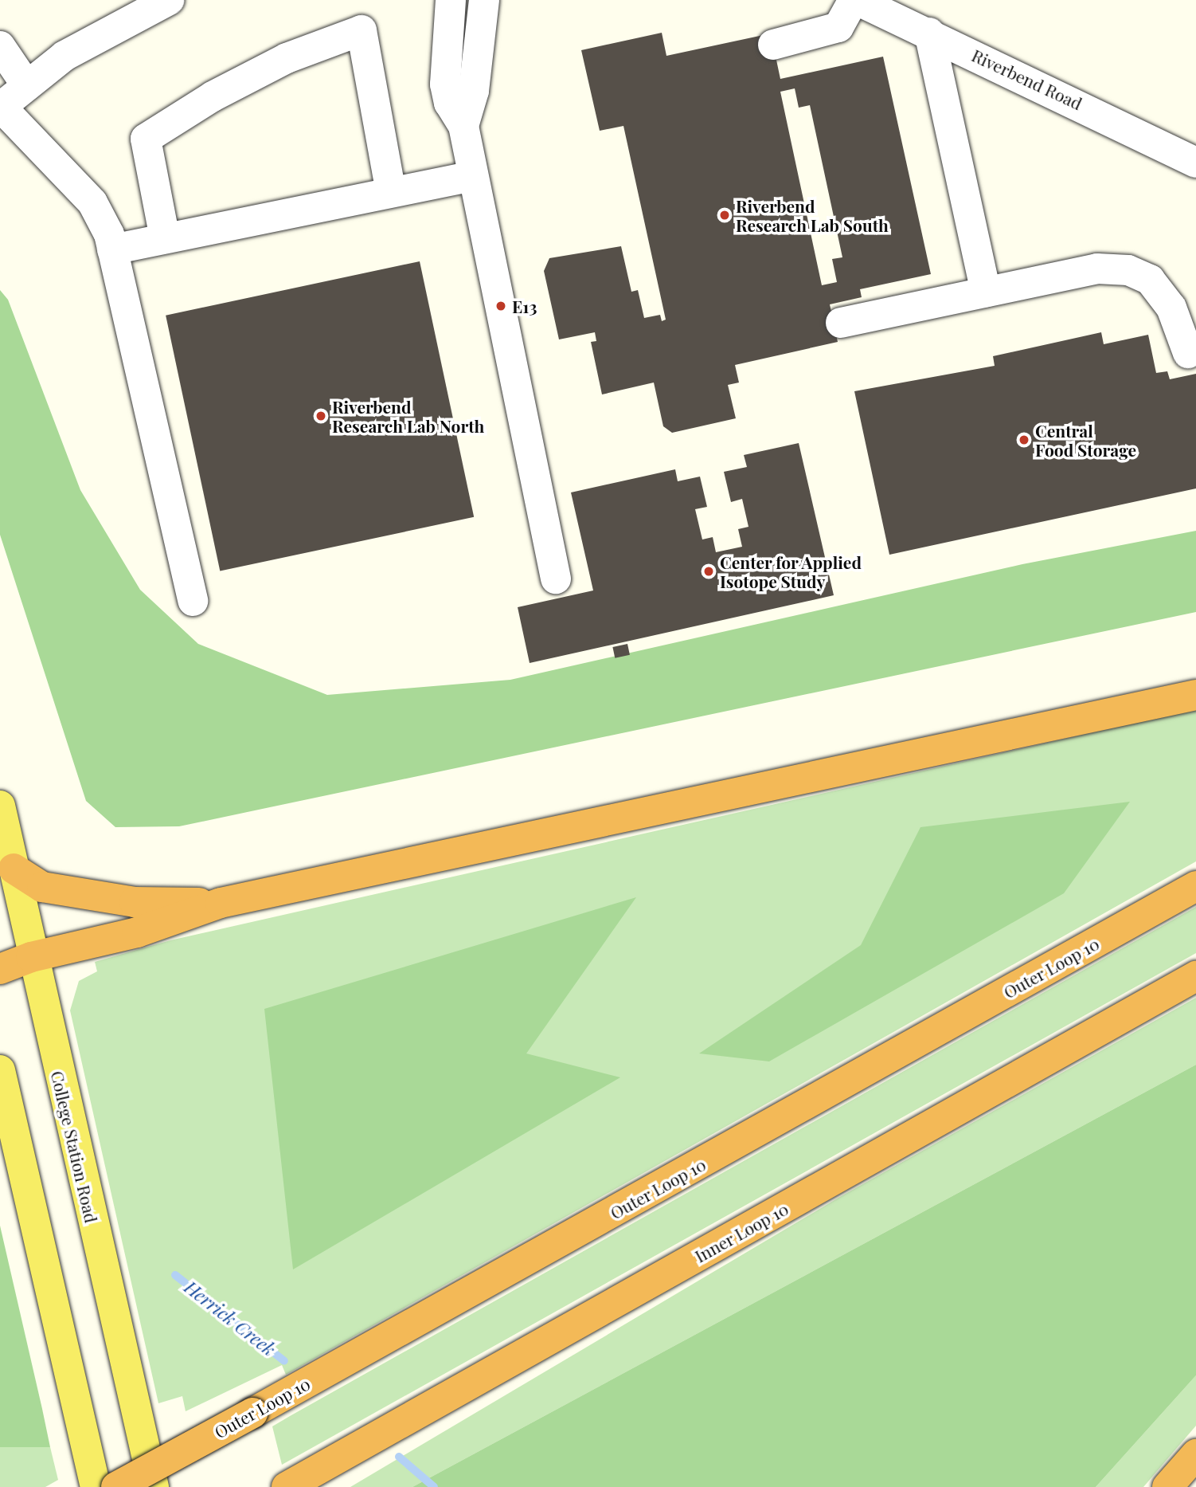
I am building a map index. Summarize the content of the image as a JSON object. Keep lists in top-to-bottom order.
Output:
{
  "streets": {
    "highway": ["Outer Loop 10", "Inner Loop 10"],
    "main road": ["College Station Road"],
    "street": ["Riverbend Road"]
  },
  "water": ["Herrick Creek"],
  "places": [
    "Riverbend Research Lab South",
    "E13",
    "Riverbend Research Lab North",
    "Central Food Storage",
    "Center for Applied Isotope Study"
  ]
}
